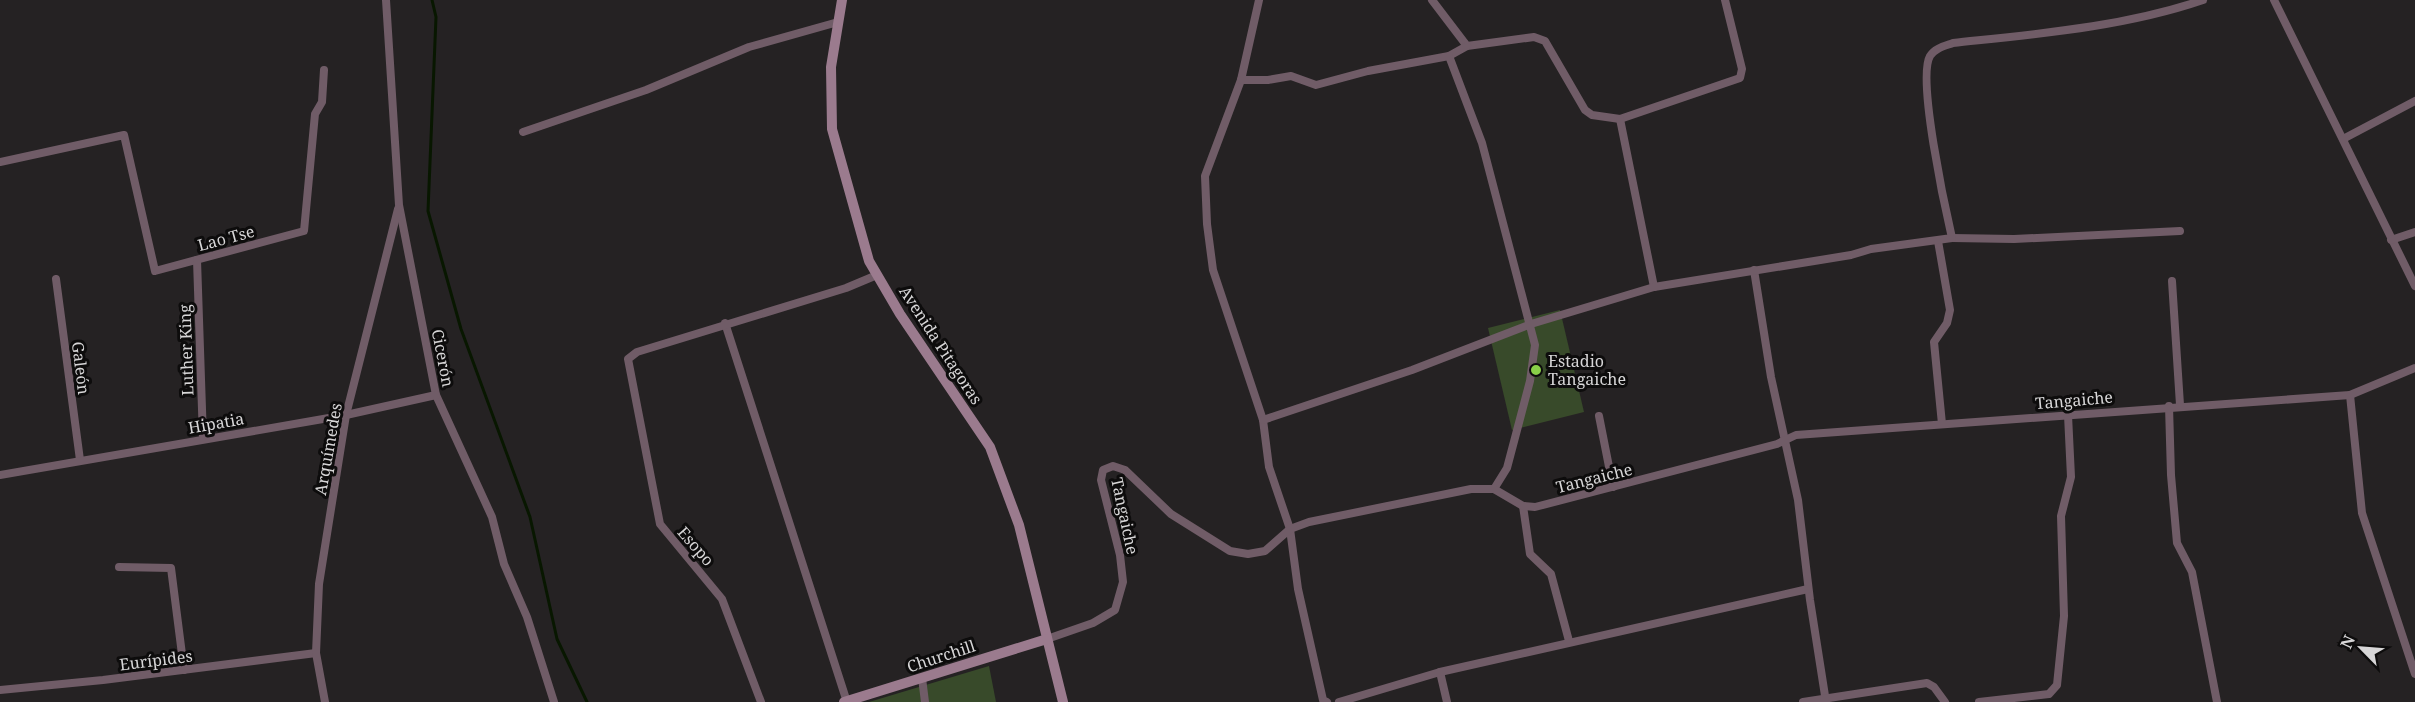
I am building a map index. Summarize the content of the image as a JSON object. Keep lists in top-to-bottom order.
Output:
{
  "streets": {
    "main road": ["Avenida Pitagoras", "Churchill"],
    "street": [
      "Lao Tse",
      "Luther King",
      "Cicerón",
      "Galeón",
      "Tangaiche",
      "Hipatia",
      "Arquímedes",
      "Esopo",
      "Eurípides"
    ]
  },
  "crossings": [
    ["Lao Tse", "Luther King"],
    ["Avenida Pitagoras", "Tangaiche"],
    ["Avenida Pitagoras", "Churchill"],
    ["Luther King", "Hipatia"],
    ["Cicerón", "Hipatia"],
    ["Cicerón", "Arquímedes"],
    ["Galeón", "Hipatia"],
    ["Tangaiche", "Churchill"],
    ["Hipatia", "Arquímedes"],
    ["Arquímedes", "Eurípides"]
  ],
  "places": ["Estadio Tangaiche"],
  "north": "top left"
}
